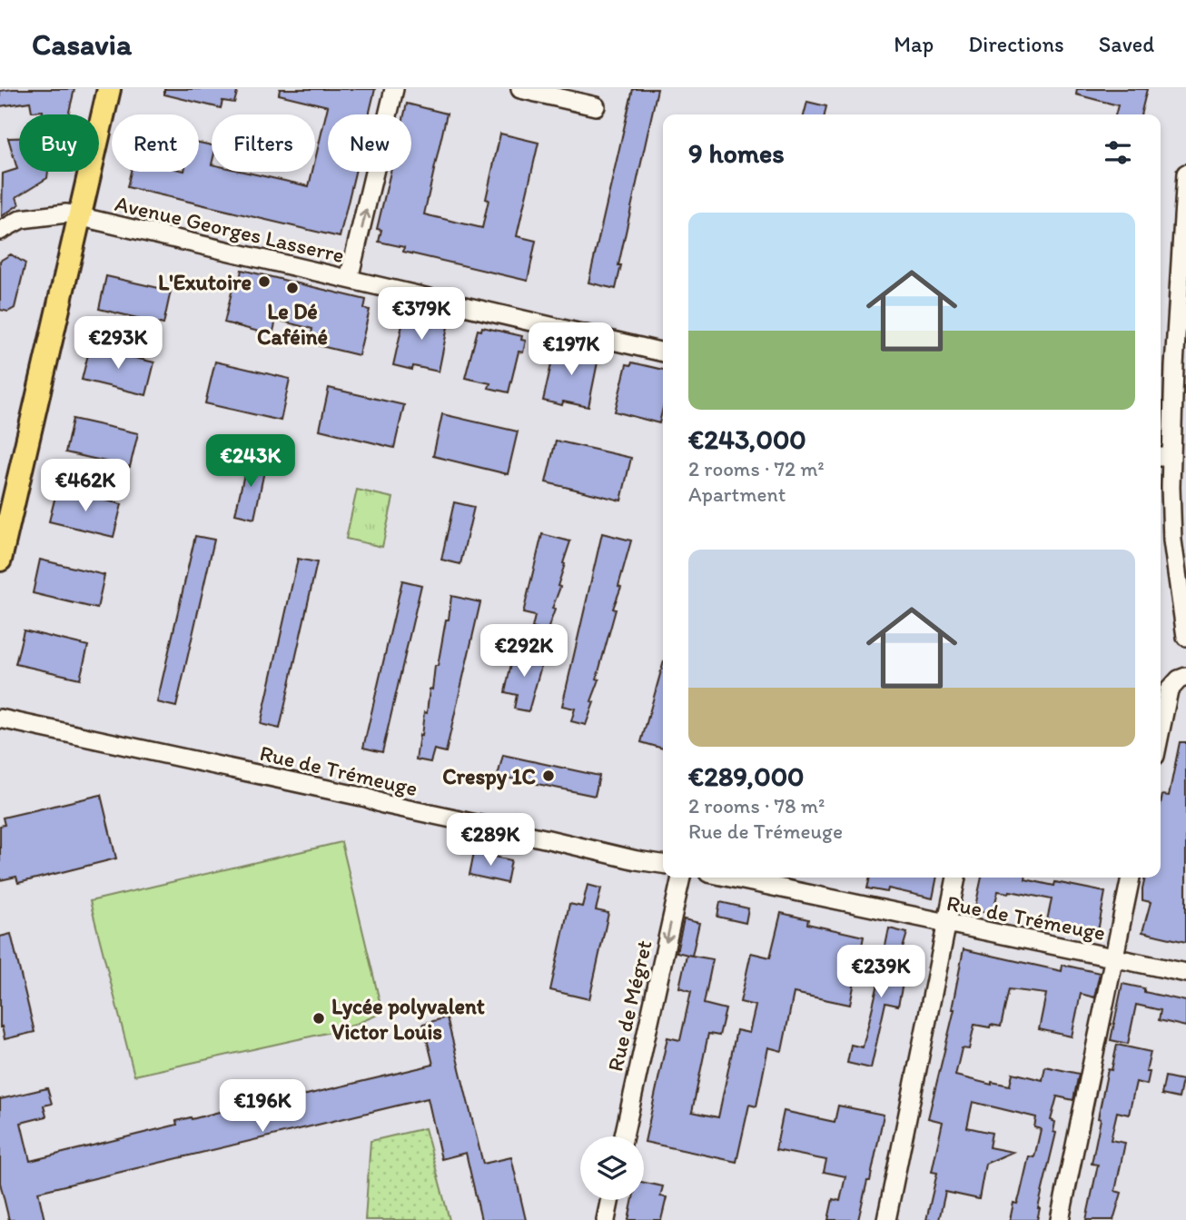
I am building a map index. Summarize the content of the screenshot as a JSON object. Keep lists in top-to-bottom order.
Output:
{
  "streets": {
    "street": ["Avenue Georges Lasserre", "Rue de Trémeuge", "Rue de Mégret"]
  },
  "one_way": ["Rue de Mégret"],
  "places": [
    "L'Exutoire",
    "Le Dé Caféiné",
    "Crespy 1C",
    "Lycée polyvalent Victor Louis"
  ],
  "page": {
    "header": "Casavia",
    "nav": ["Map", "Directions", "Saved"],
    "chip": [
      "Buy",
      "Rent",
      "Filters",
      "New"
    ],
    "heading": "9 homes",
    "list": [
      {
        "name": "€243,000",
        "note": "2 rooms · 72 m² · Apartment"
      },
      {
        "name": "€289,000",
        "note": "2 rooms · 78 m² · Rue de Trémeuge"
      }
    ],
    "price": [
      "€379K",
      "€293K",
      "€197K",
      "€243K",
      "€462K",
      "€292K",
      "€289K",
      "€239K",
      "€196K"
    ]
  }
}
